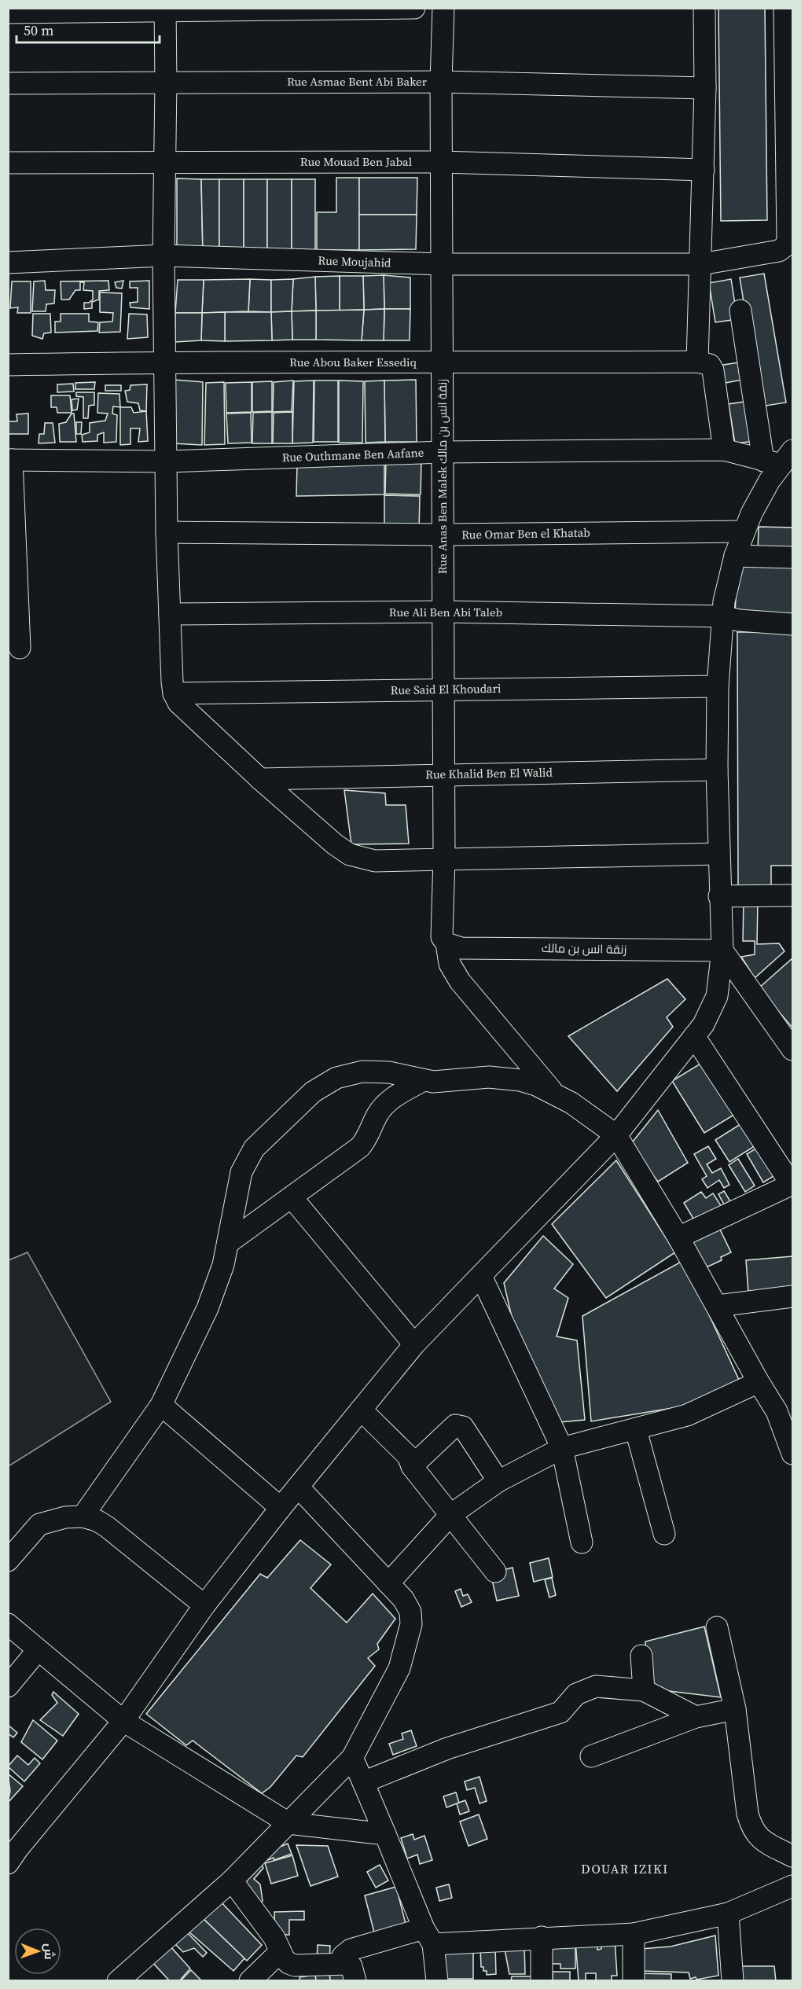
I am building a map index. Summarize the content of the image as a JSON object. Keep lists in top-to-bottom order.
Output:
{
  "streets": {
    "street": [
      "Rue Asmae Bent Abi Baker",
      "Rue Mouad Ben Jabal",
      "Rue Moujahid",
      "Rue Abou Baker Essediq",
      "Rue Outhmane Ben Aafane",
      "Rue Anas Ben Malek زنقة انس بن مالك",
      "Rue Omar Ben el Khatab",
      "Rue Ali Ben Abi Taleb",
      "Rue Said El Khoudari",
      "Rue Khalid Ben El Walid",
      "زنقة انس بن مالك"
    ]
  },
  "crossings": [
    ["Rue Asmae Bent Abi Baker", "Rue Anas Ben Malek زنقة انس بن مالك"],
    ["Rue Mouad Ben Jabal", "Rue Anas Ben Malek زنقة انس بن مالك"],
    ["Rue Moujahid", "Rue Anas Ben Malek زنقة انس بن مالك"],
    ["Rue Abou Baker Essediq", "Rue Anas Ben Malek زنقة انس بن مالك"],
    ["Rue Outhmane Ben Aafane", "Rue Anas Ben Malek زنقة انس بن مالك"],
    ["Rue Anas Ben Malek زنقة انس بن مالك", "Rue Omar Ben el Khatab"],
    ["Rue Anas Ben Malek زنقة انس بن مالك", "Rue Ali Ben Abi Taleb"],
    ["Rue Anas Ben Malek زنقة انس بن مالك", "Rue Said El Khoudari"],
    ["Rue Anas Ben Malek زنقة انس بن مالك", "Rue Khalid Ben El Walid"],
    ["Rue Anas Ben Malek زنقة انس بن مالك", "زنقة انس بن مالك"]
  ],
  "districts": ["DOUAR IZIKI"],
  "scale_bar": "50 m",
  "north": "right"
}
